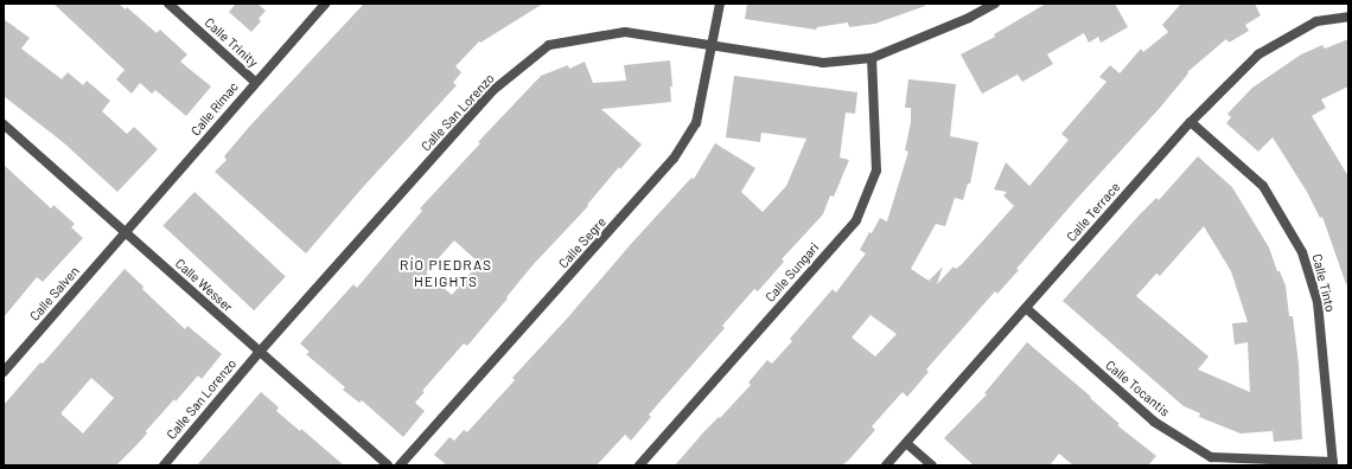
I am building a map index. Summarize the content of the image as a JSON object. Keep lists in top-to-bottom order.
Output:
{
  "streets": {
    "street": [
      "Calle Trinity",
      "Calle Rímac",
      "Calle San Lorenzo",
      "Calle Terrace",
      "Calle Segre",
      "Calle Sungari",
      "Calle Tinto",
      "Calle Wesser",
      "Calle Salven",
      "Calle Tocantis"
    ]
  },
  "crossings": [
    ["Calle Trinity", "Calle Rímac"],
    ["Calle Rímac", "Calle Wesser"],
    ["Calle Rímac", "Calle Salven"],
    ["Calle San Lorenzo", "Calle Segre"],
    ["Calle San Lorenzo", "Calle Sungari"],
    ["Calle San Lorenzo", "Calle Wesser"],
    ["Calle Terrace", "Calle Tinto"],
    ["Calle Terrace", "Calle Tocantis"],
    ["Calle Tinto", "Calle Tocantis"],
    ["Calle Wesser", "Calle Salven"]
  ],
  "districts": ["RÍO PIEDRAS HEIGHTS"]
}
